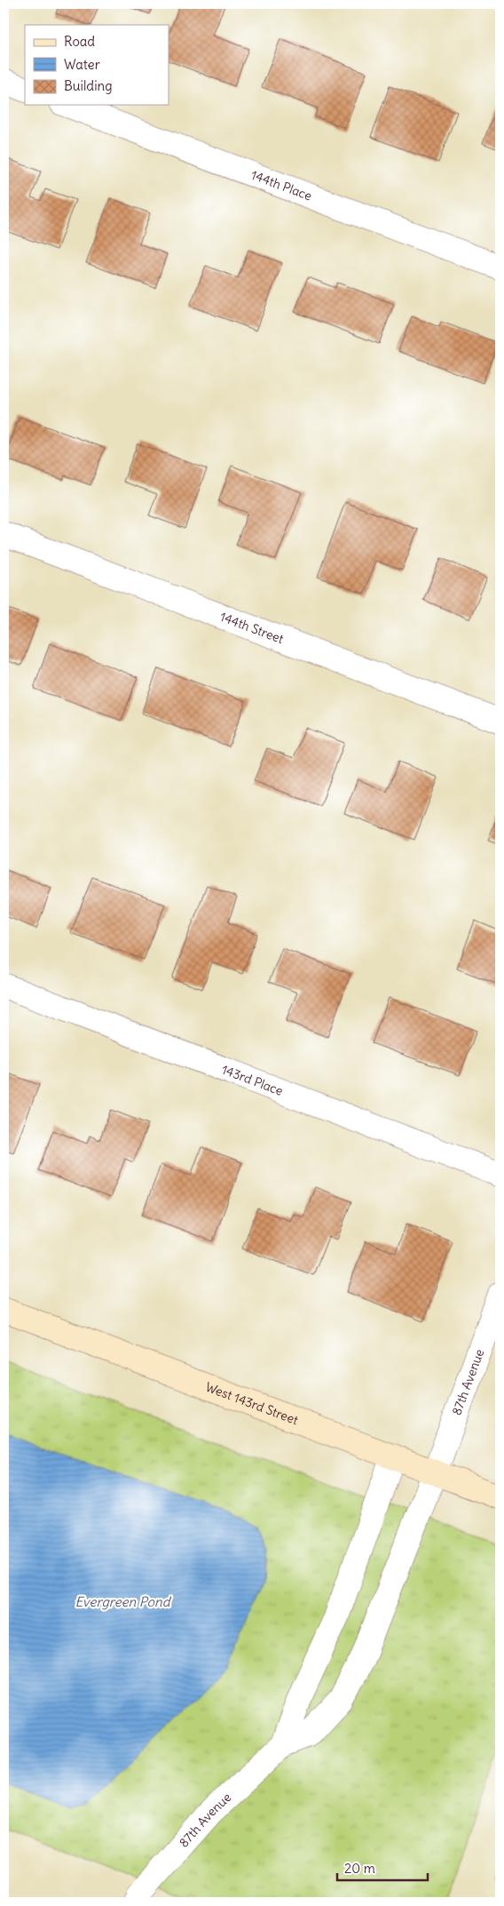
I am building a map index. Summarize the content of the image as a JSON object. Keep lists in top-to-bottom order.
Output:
{
  "streets": {
    "main road": ["West 143rd Street"],
    "street": [
      "144th Place",
      "144th Street",
      "143rd Place",
      "87th Avenue"
    ]
  },
  "crossings": [
    ["87th Avenue", "West 143rd Street"]
  ],
  "water": ["Evergreen Pond"],
  "legend": ["Road", "Water", "Building"],
  "scale_bar": "20 m"
}
